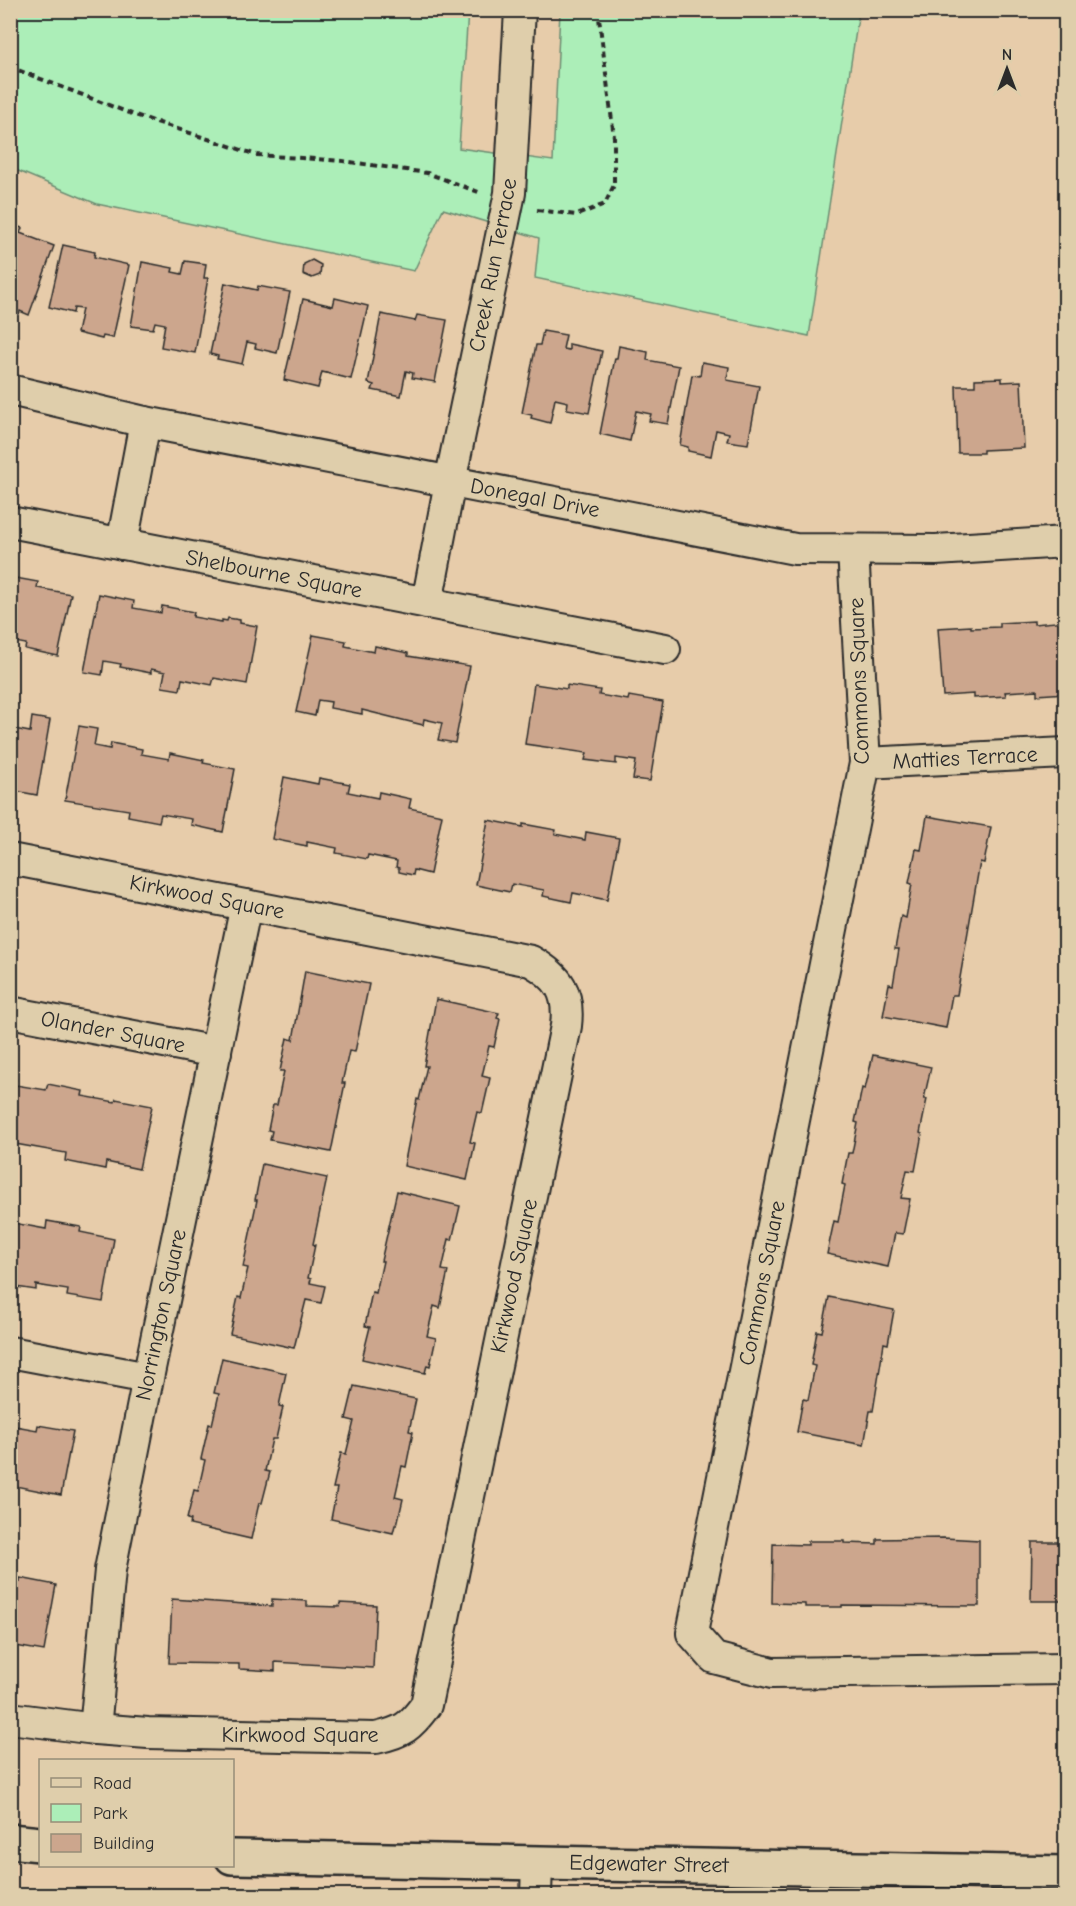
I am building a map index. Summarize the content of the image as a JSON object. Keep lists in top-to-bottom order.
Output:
{
  "streets": {
    "street": [
      "Creek Run Terrace",
      "Donegal Drive",
      "Shelbourne Square",
      "Commons Square",
      "Matties Terrace",
      "Kirkwood Square",
      "Olander Square",
      "Norrington Square",
      "Edgewater Street"
    ]
  },
  "crossings": [
    ["Creek Run Terrace", "Donegal Drive"],
    ["Donegal Drive", "Commons Square"],
    ["Commons Square", "Matties Terrace"],
    ["Kirkwood Square", "Norrington Square"],
    ["Olander Square", "Norrington Square"]
  ],
  "legend": ["Road", "Park", "Building"],
  "north": "top"
}
